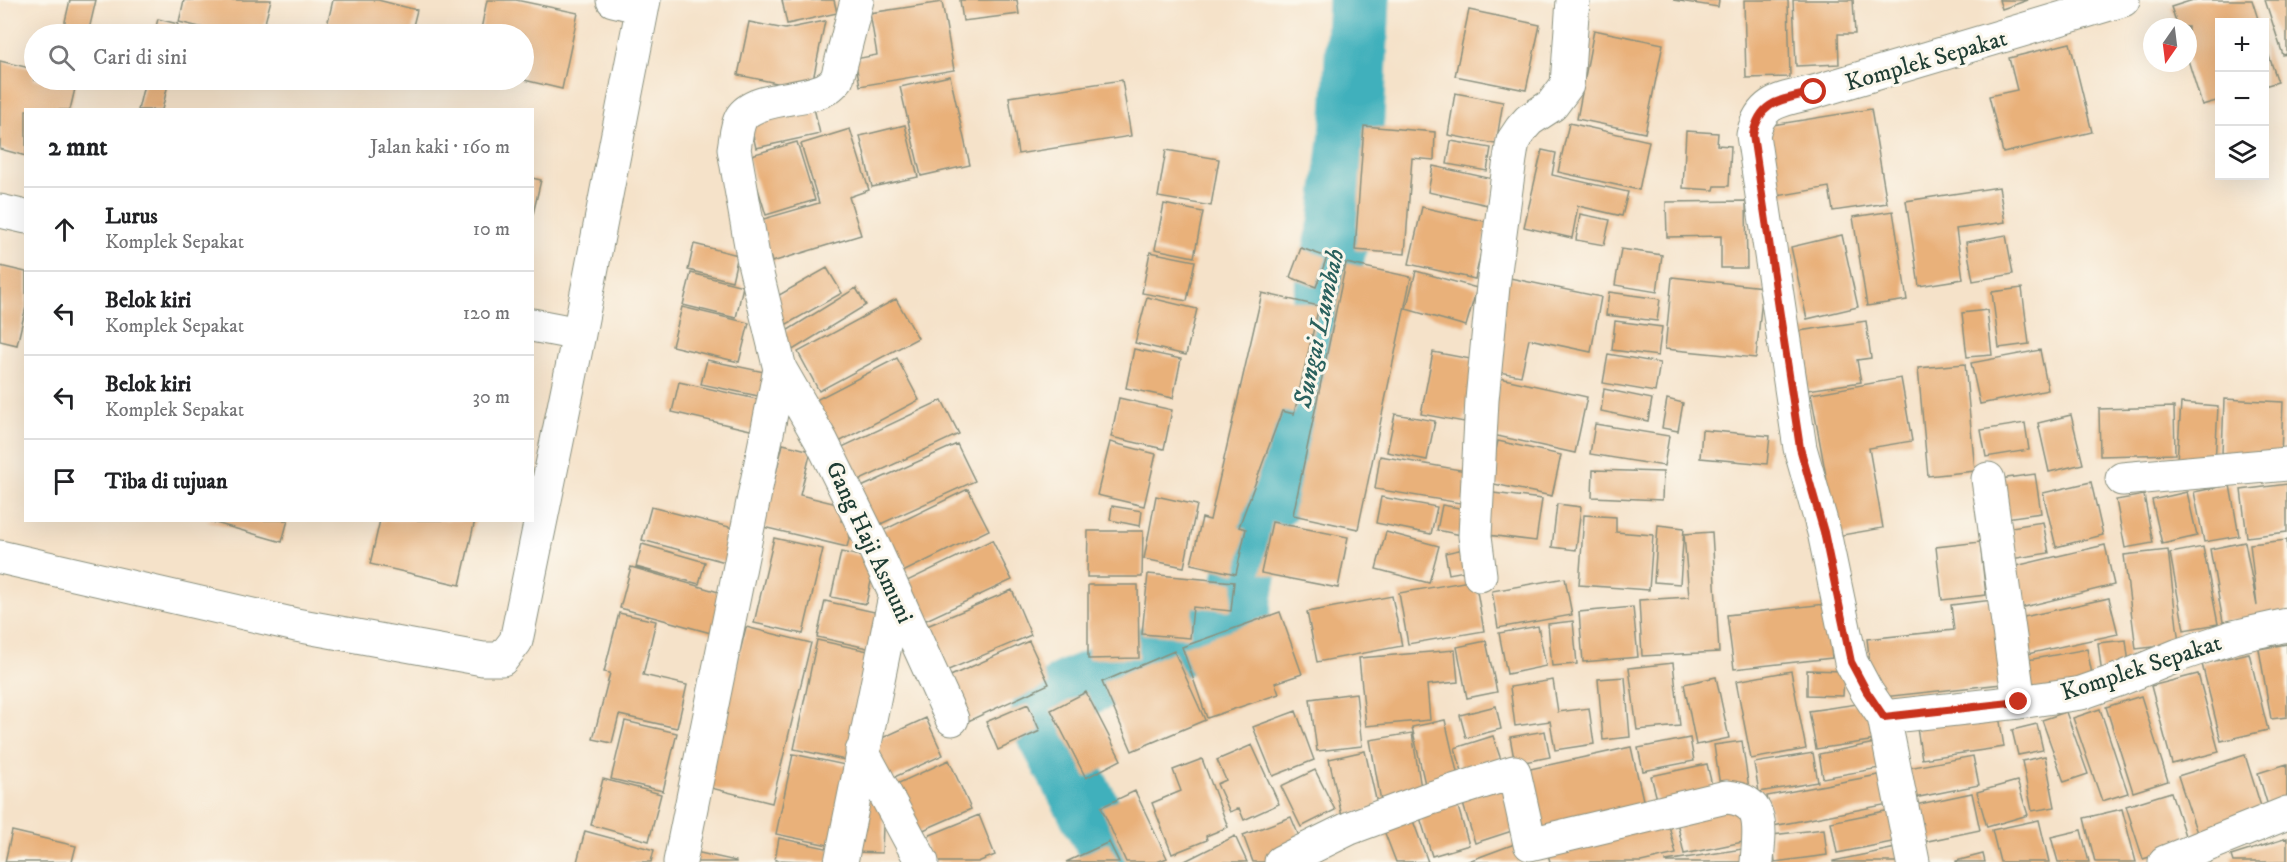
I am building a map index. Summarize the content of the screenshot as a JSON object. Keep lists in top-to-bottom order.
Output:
{
  "streets": {
    "street": ["Komplek Sepakat", "Gang Haji Asmuni"]
  },
  "water": ["Sungai Lumbah"],
  "north": "bottom",
  "page": {
    "map_buttons": ["+", "−"],
    "search": "Cari di sini",
    "heading": ["2 mnt", "Jalan kaki · 160 m"],
    "list": [
      ["Lurus", "Komplek Sepakat", "10 m"],
      ["Belok kiri", "Komplek Sepakat", "120 m"],
      ["Belok kiri", "Komplek Sepakat", "30 m"],
      "Tiba di tujuan"
    ]
  }
}
